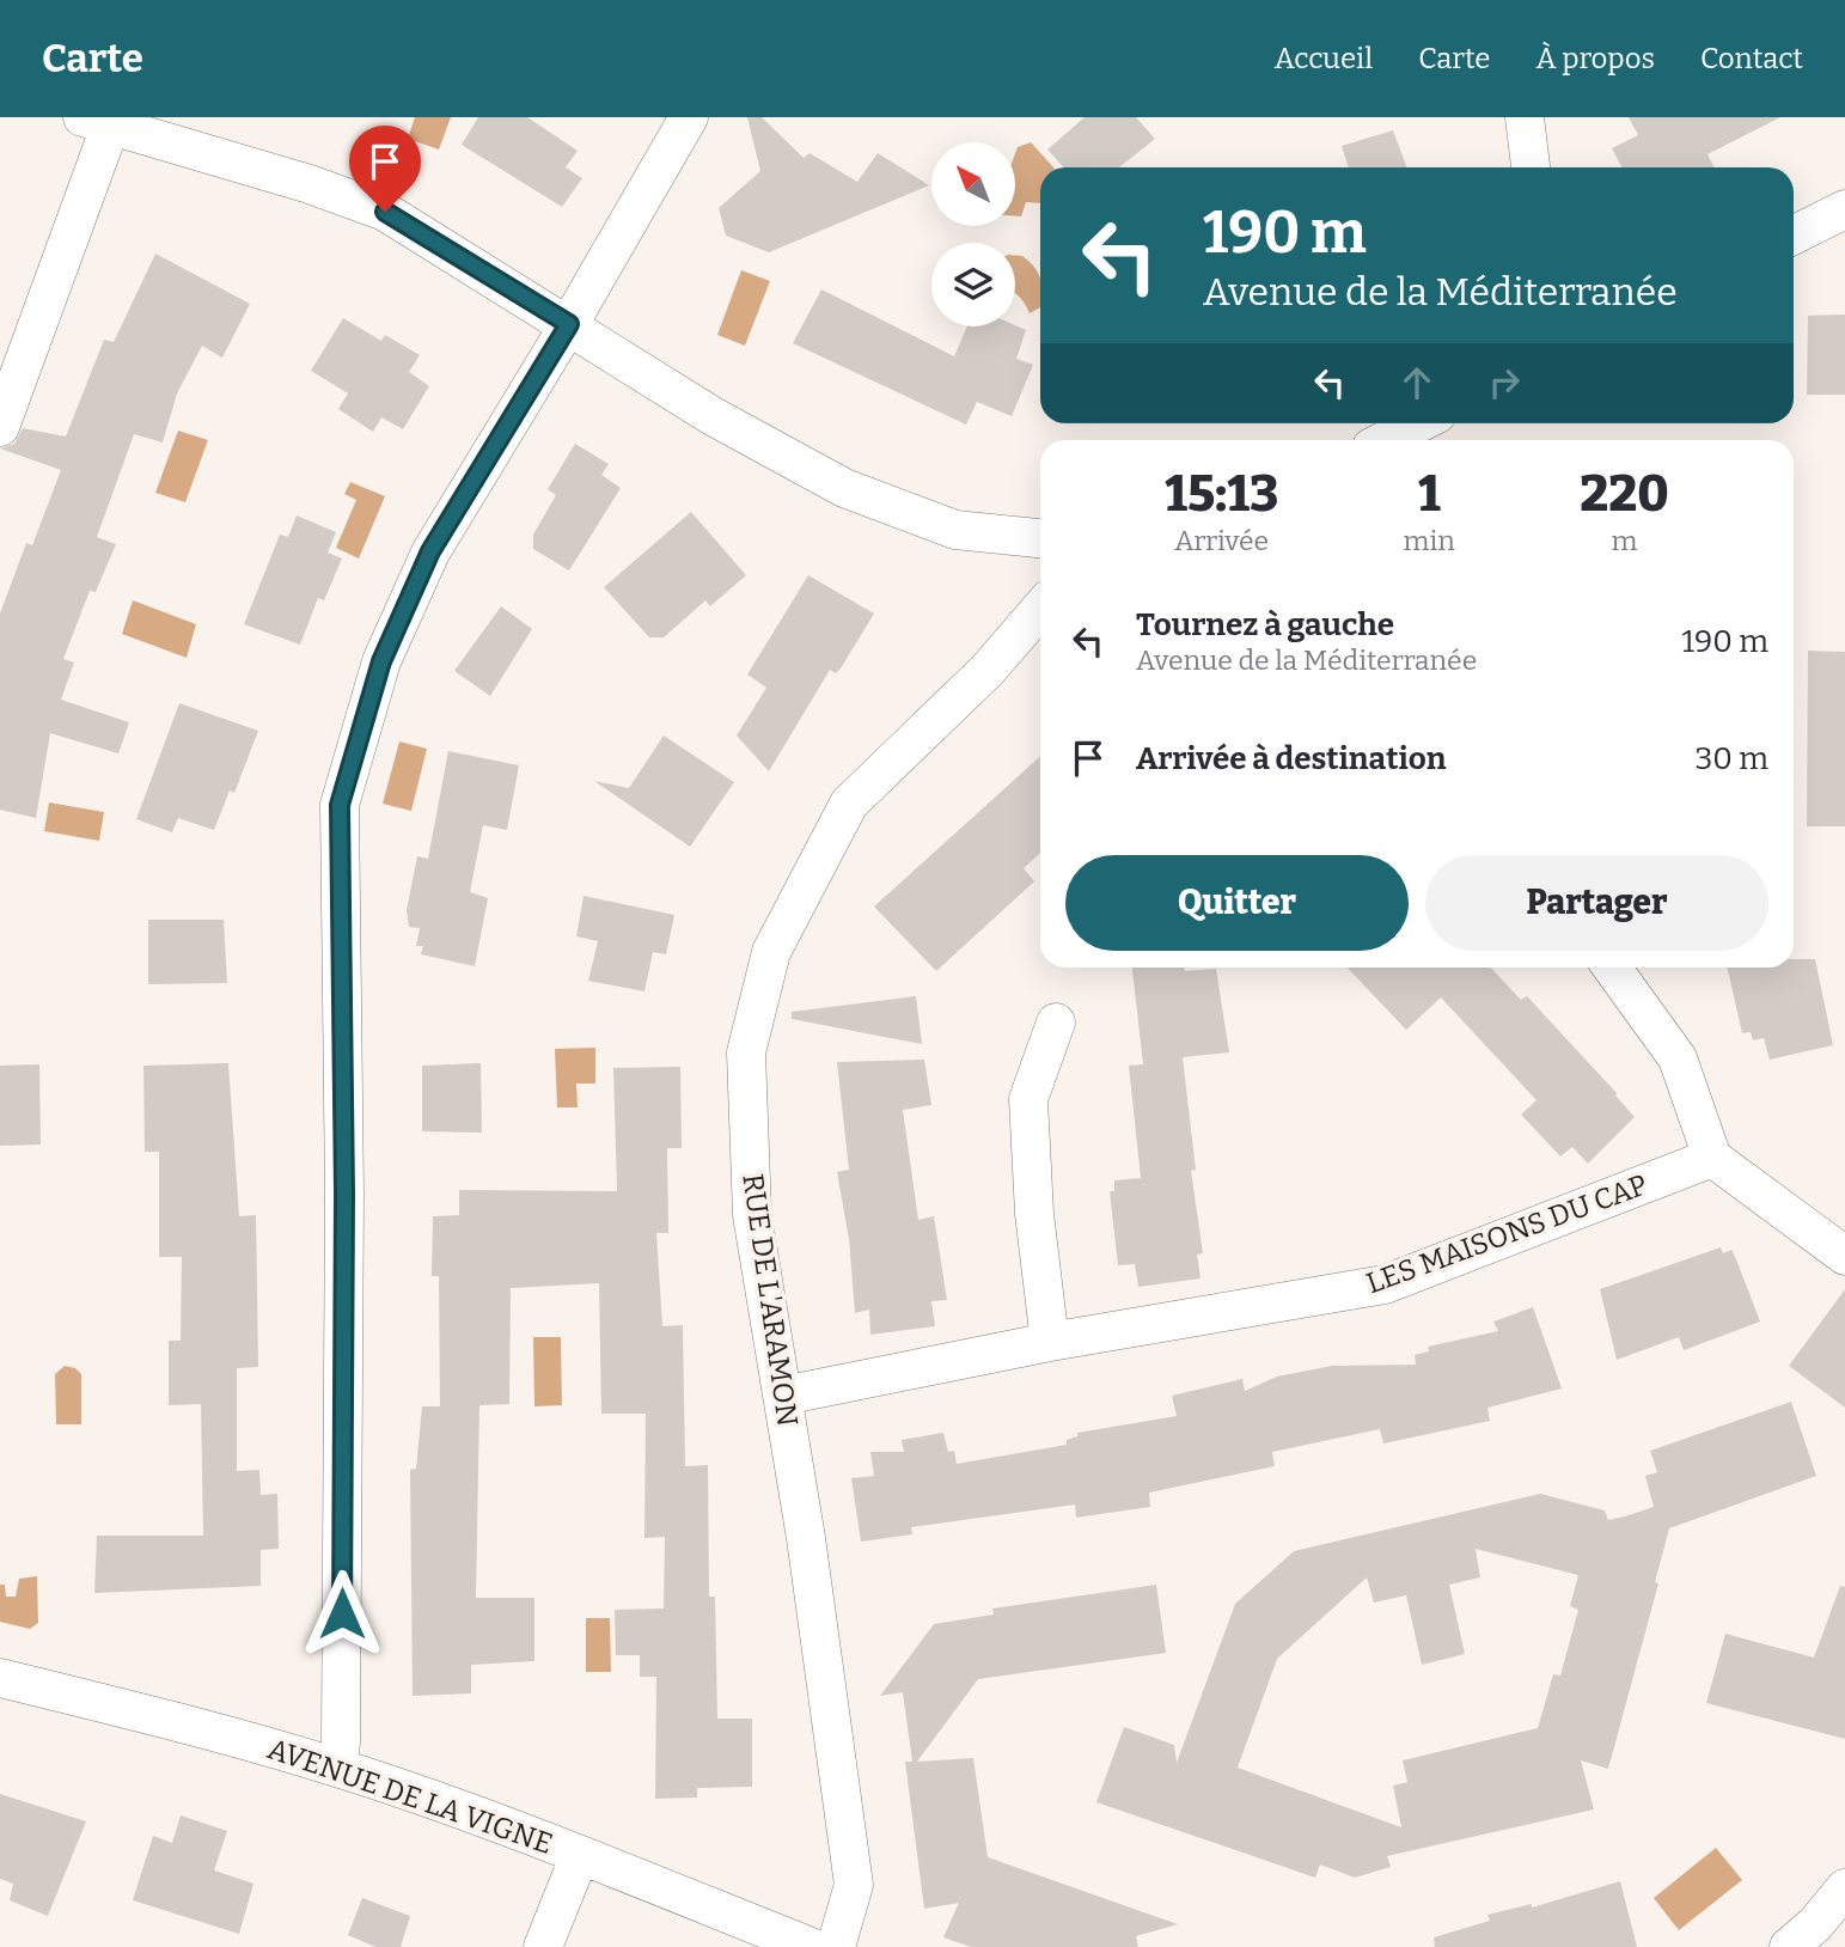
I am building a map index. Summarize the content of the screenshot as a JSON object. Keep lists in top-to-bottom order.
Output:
{
  "streets": {
    "street": ["LES MAISONS DU CAP", "RUE DE L'ARAMON", "AVENUE DE LA VIGNE"]
  },
  "crossings": [
    ["LES MAISONS DU CAP", "RUE DE L'ARAMON"]
  ],
  "north": "top left",
  "page": {
    "header": "Carte",
    "nav": [
      "Accueil",
      "Carte",
      "À propos",
      "Contact"
    ],
    "turn": ["190 m", "Avenue de la Méditerranée"],
    "eta": [
      "15:13",
      "Arrivée",
      "1",
      "min",
      "220",
      "m"
    ],
    "list": [
      {
        "name": "Tournez à gauche",
        "note": "Avenue de la Méditerranée",
        "value": "190 m"
      },
      {
        "name": "Arrivée à destination",
        "value": "30 m"
      }
    ],
    "buttons": ["Quitter", "Partager"]
  }
}
